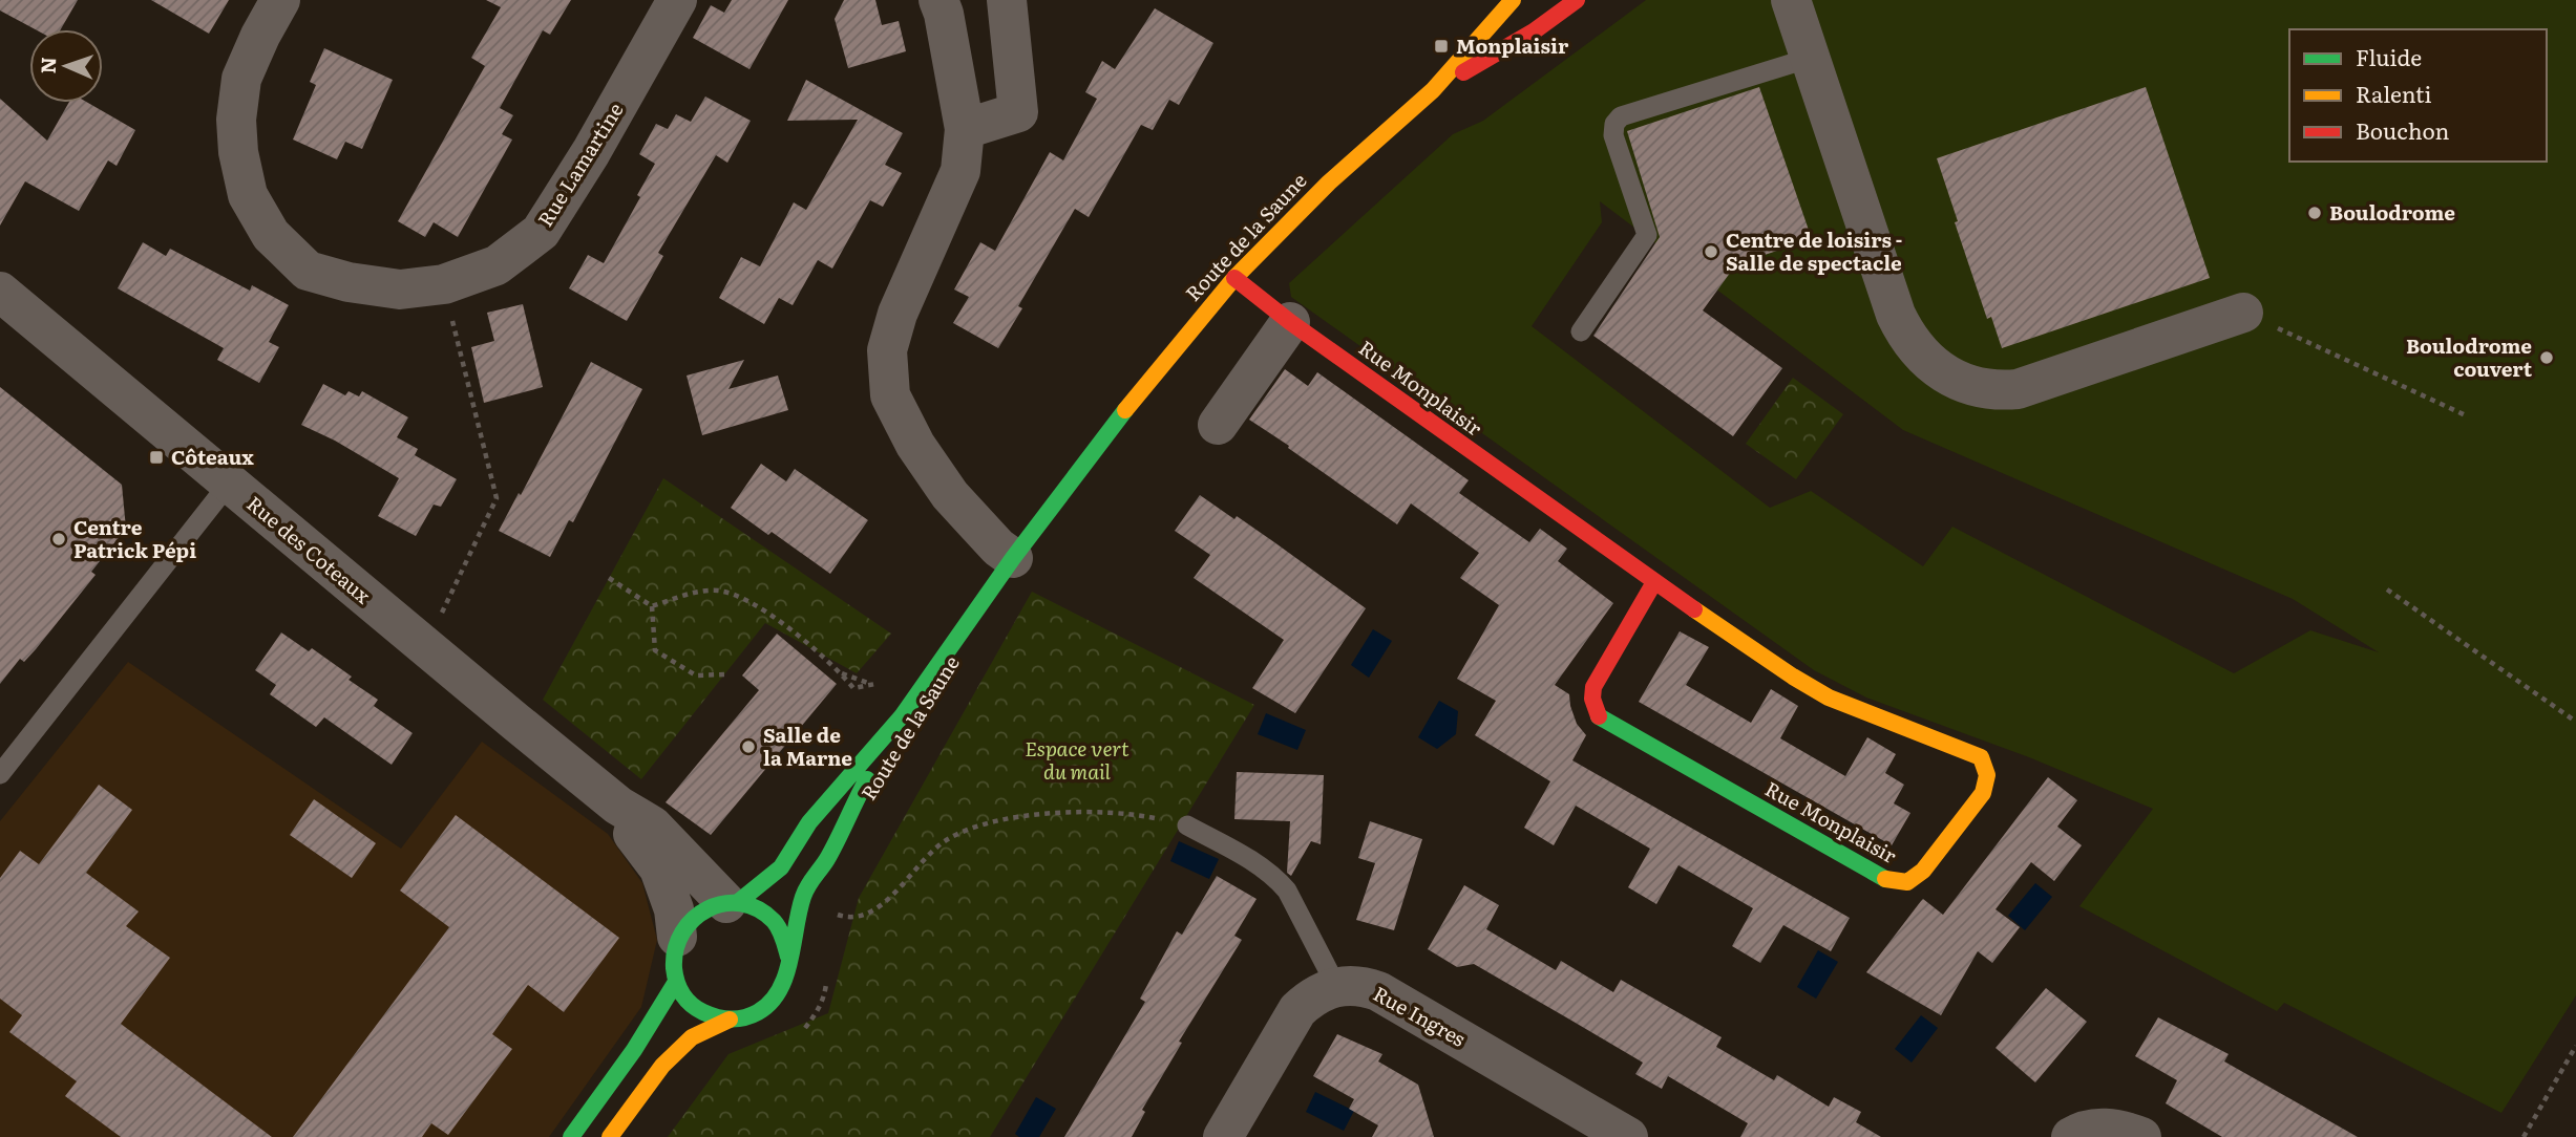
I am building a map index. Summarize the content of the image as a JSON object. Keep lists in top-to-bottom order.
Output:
{
  "streets": {
    "street": [
      "Rue Lamartine",
      "Route de la Saune",
      "Rue Monplaisir",
      "Rue des Coteaux",
      "Rue Ingres"
    ]
  },
  "crossings": [
    ["Route de la Saune", "Rue Monplaisir"],
    ["Route de la Saune", "Rue des Coteaux"]
  ],
  "parks": ["Espace vert du mail"],
  "places": {
    "transit": ["Monplaisir", "Côteaux"],
    "other": [
      "Boulodrome",
      "Centre de loisirs - Salle de spectacle",
      "Boulodrome couvert",
      "Centre Patrick Pépi",
      "Salle de la Marne"
    ]
  },
  "legend": ["Fluide", "Ralenti", "Bouchon"],
  "north": "left"
}
